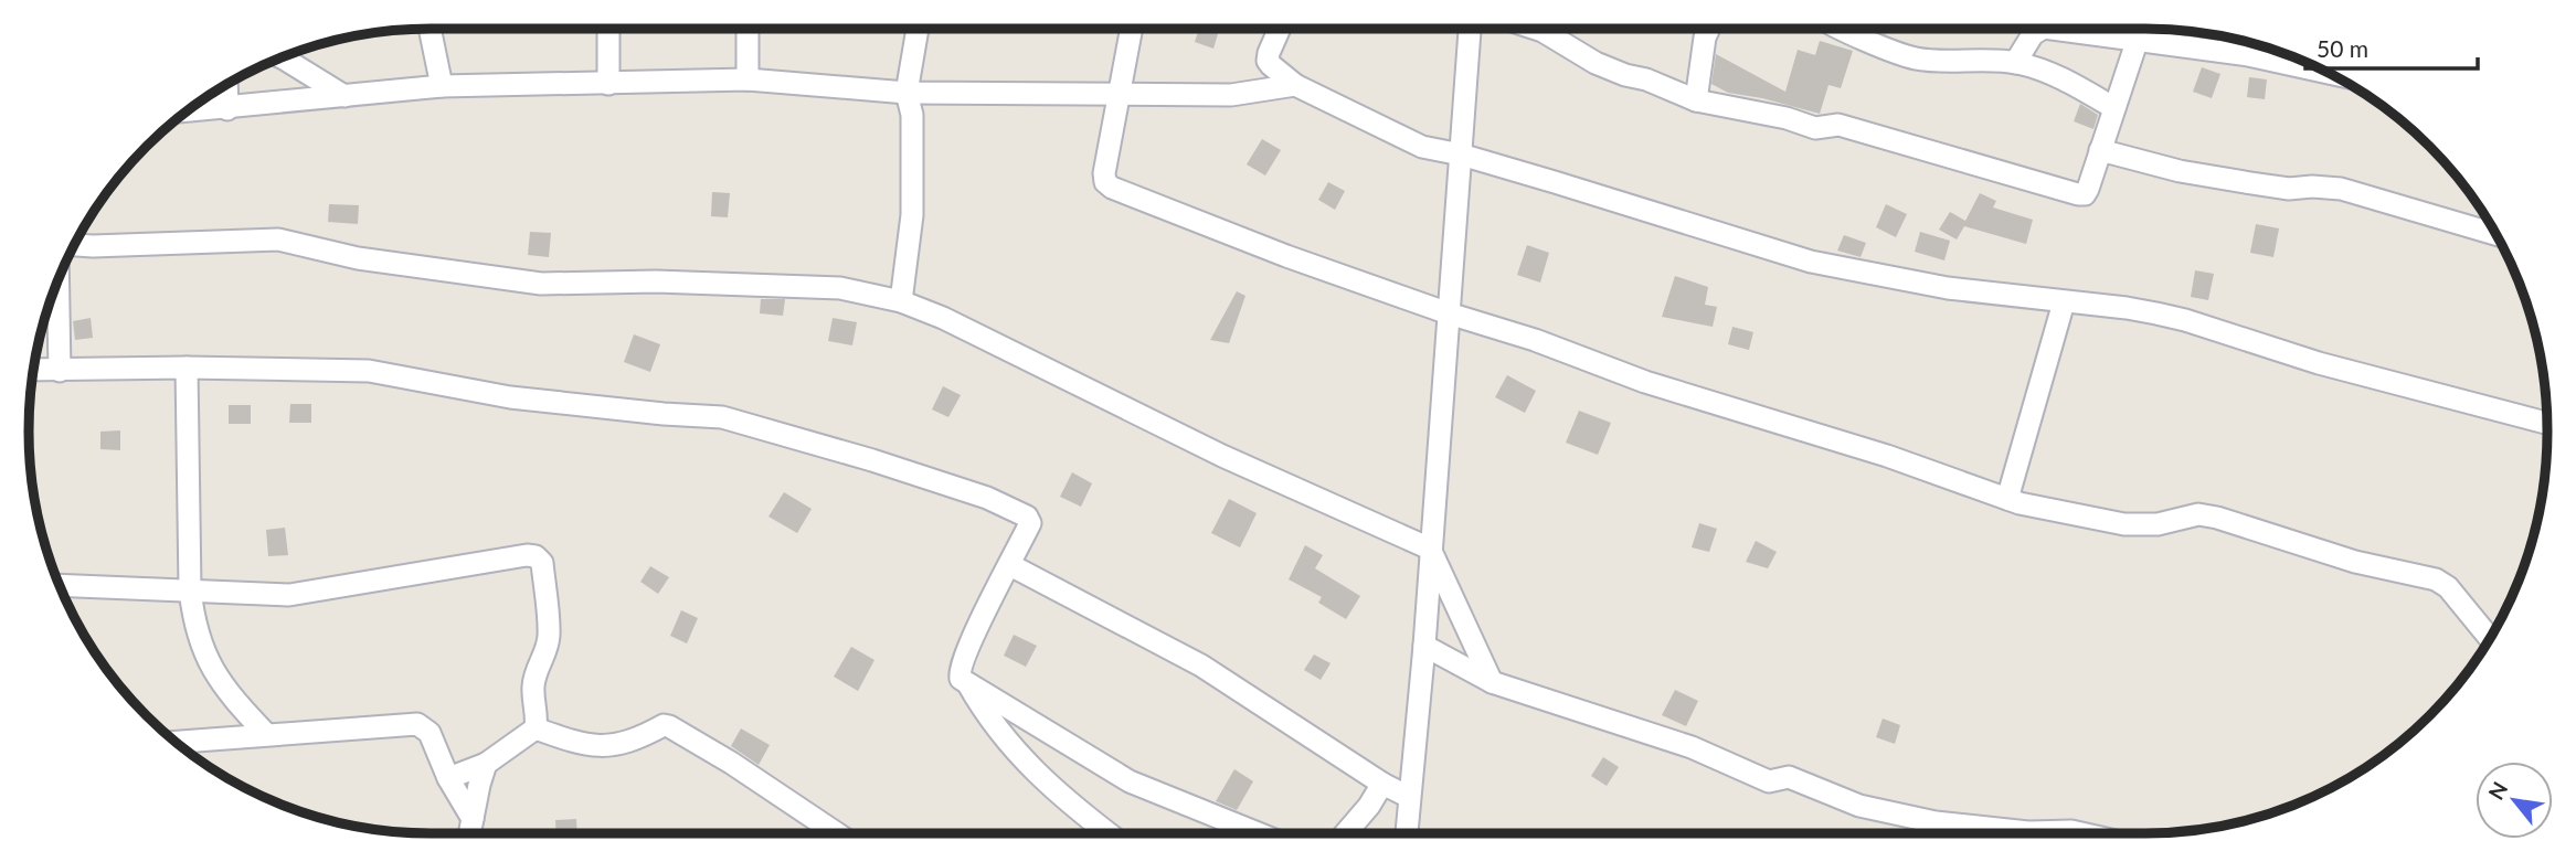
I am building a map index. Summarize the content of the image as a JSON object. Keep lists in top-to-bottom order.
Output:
{
  "scale_bar": "50 m",
  "north": "top left"
}
